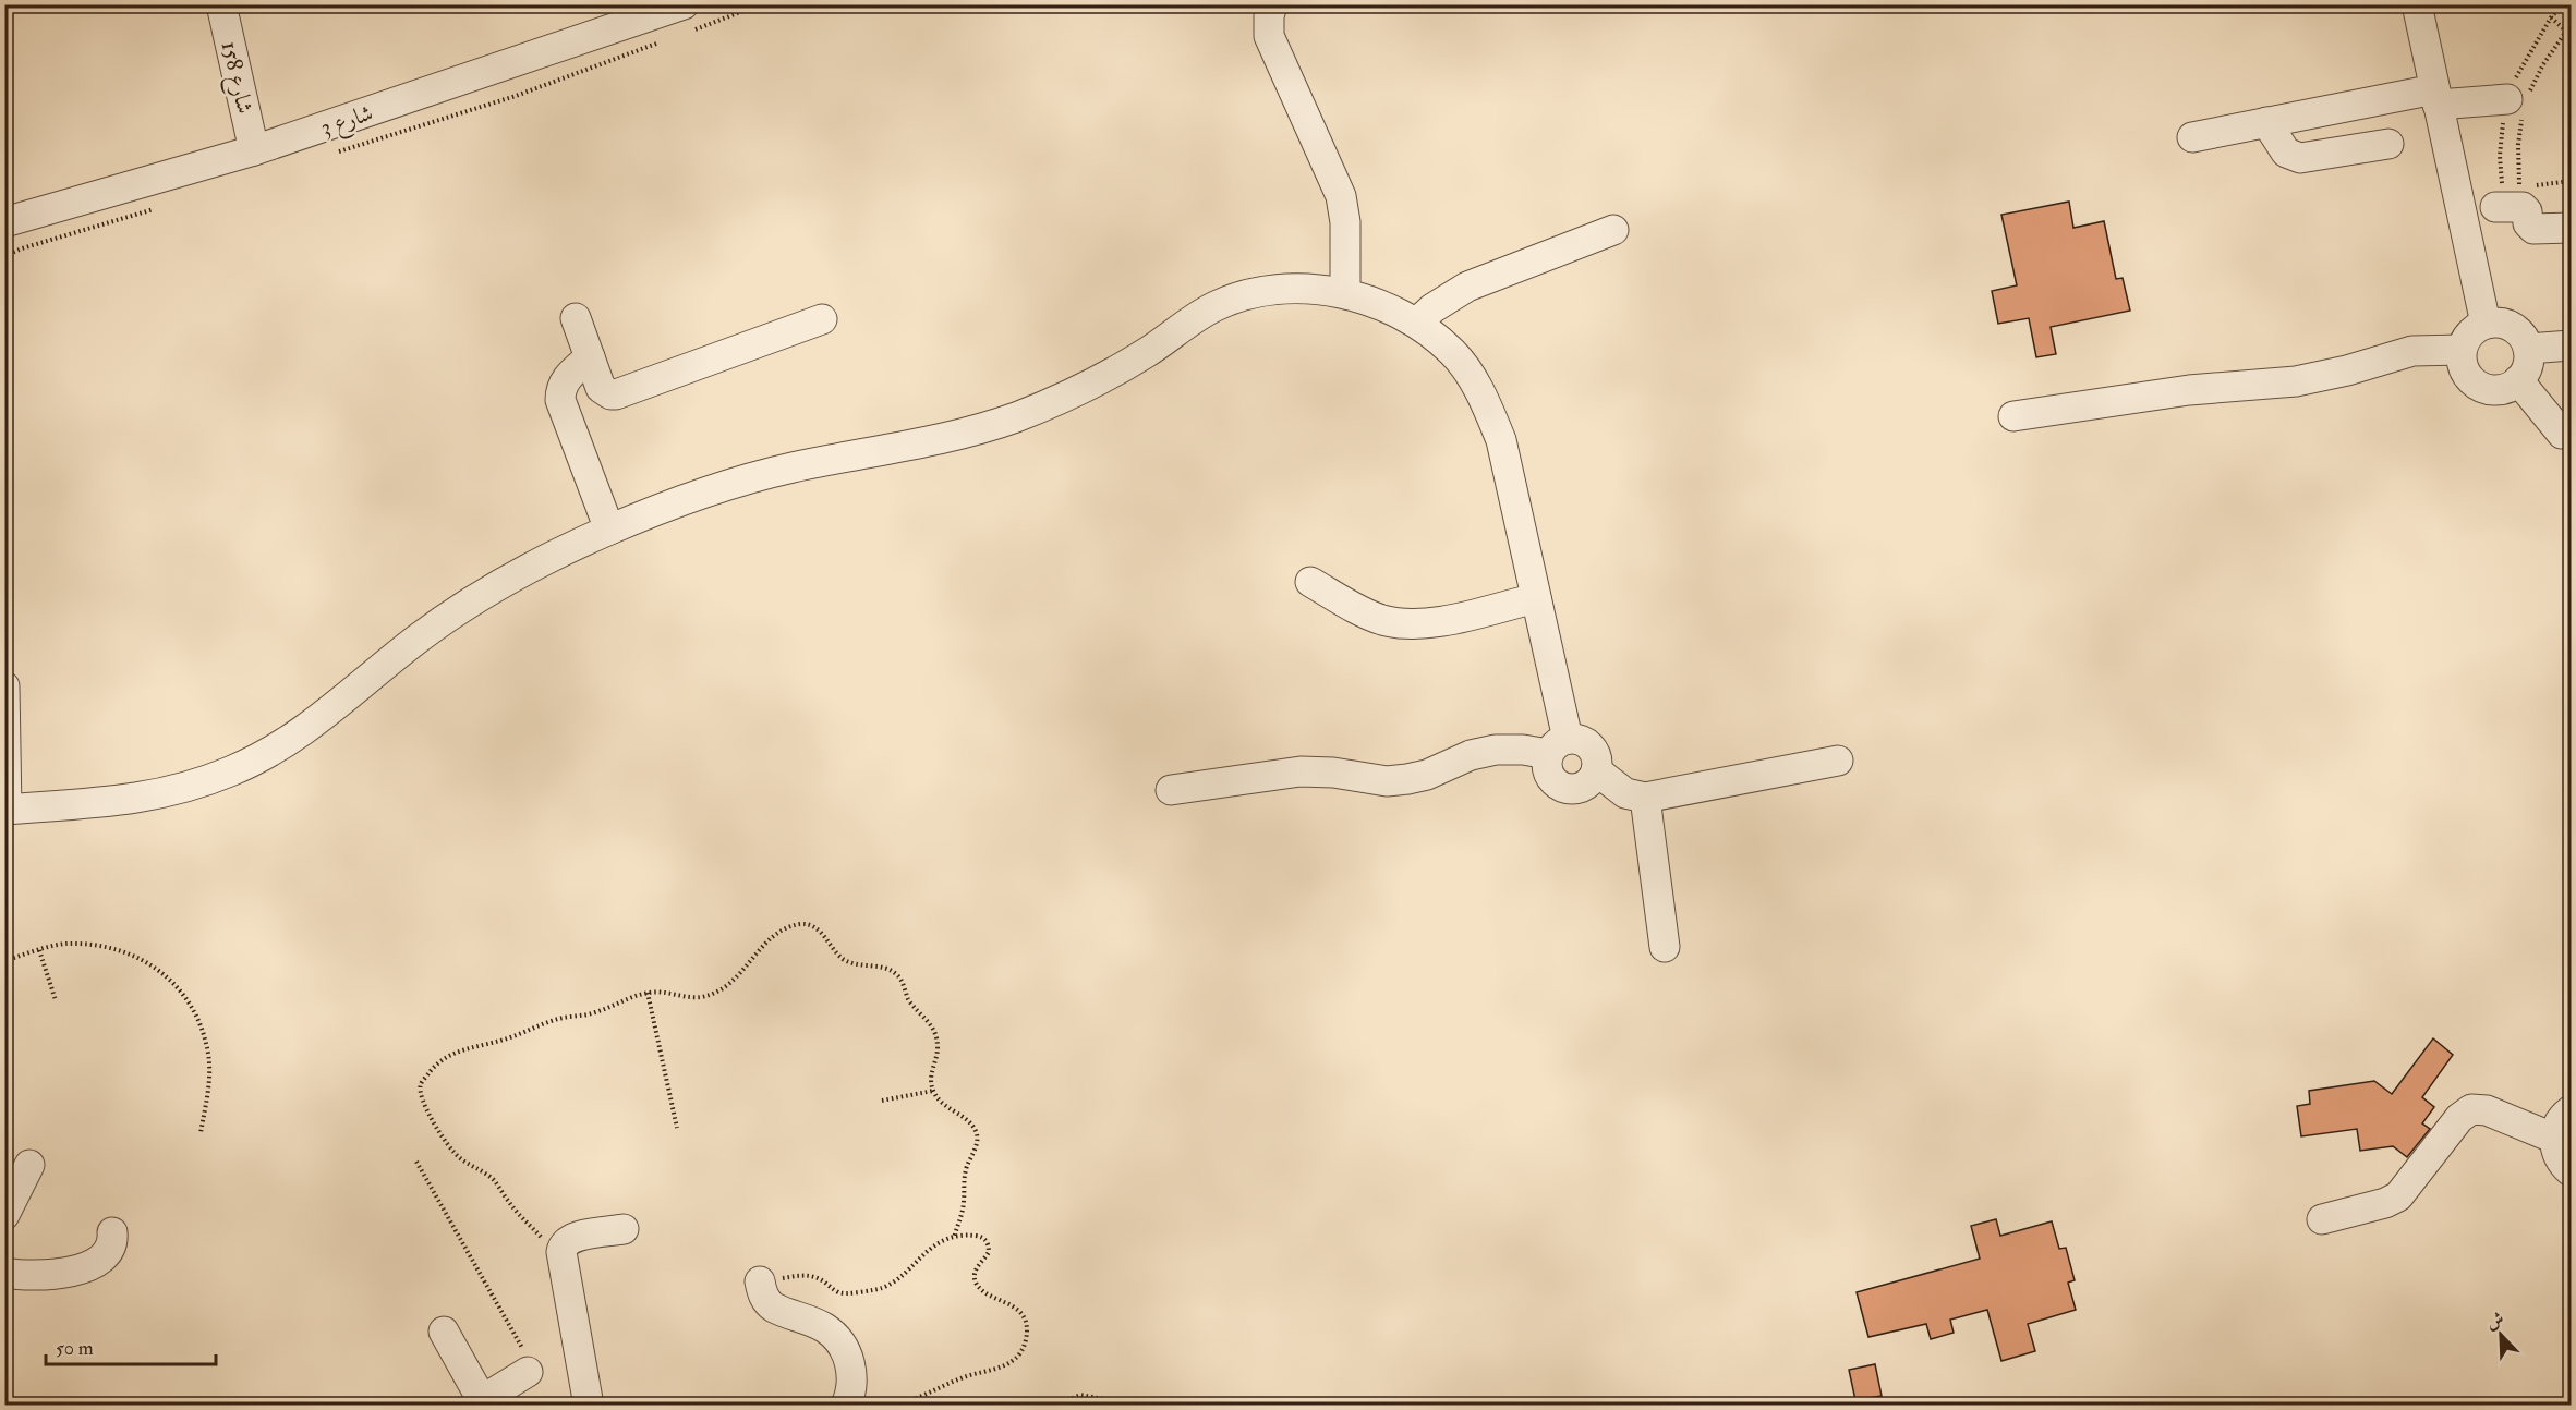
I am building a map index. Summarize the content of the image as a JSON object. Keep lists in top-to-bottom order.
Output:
{
  "streets": {
    "street": ["شارع 158", "شارع 3"]
  },
  "crossings": [
    ["شارع 158", "شارع 3"]
  ],
  "scale_bar": "50 m",
  "north": "top left"
}
